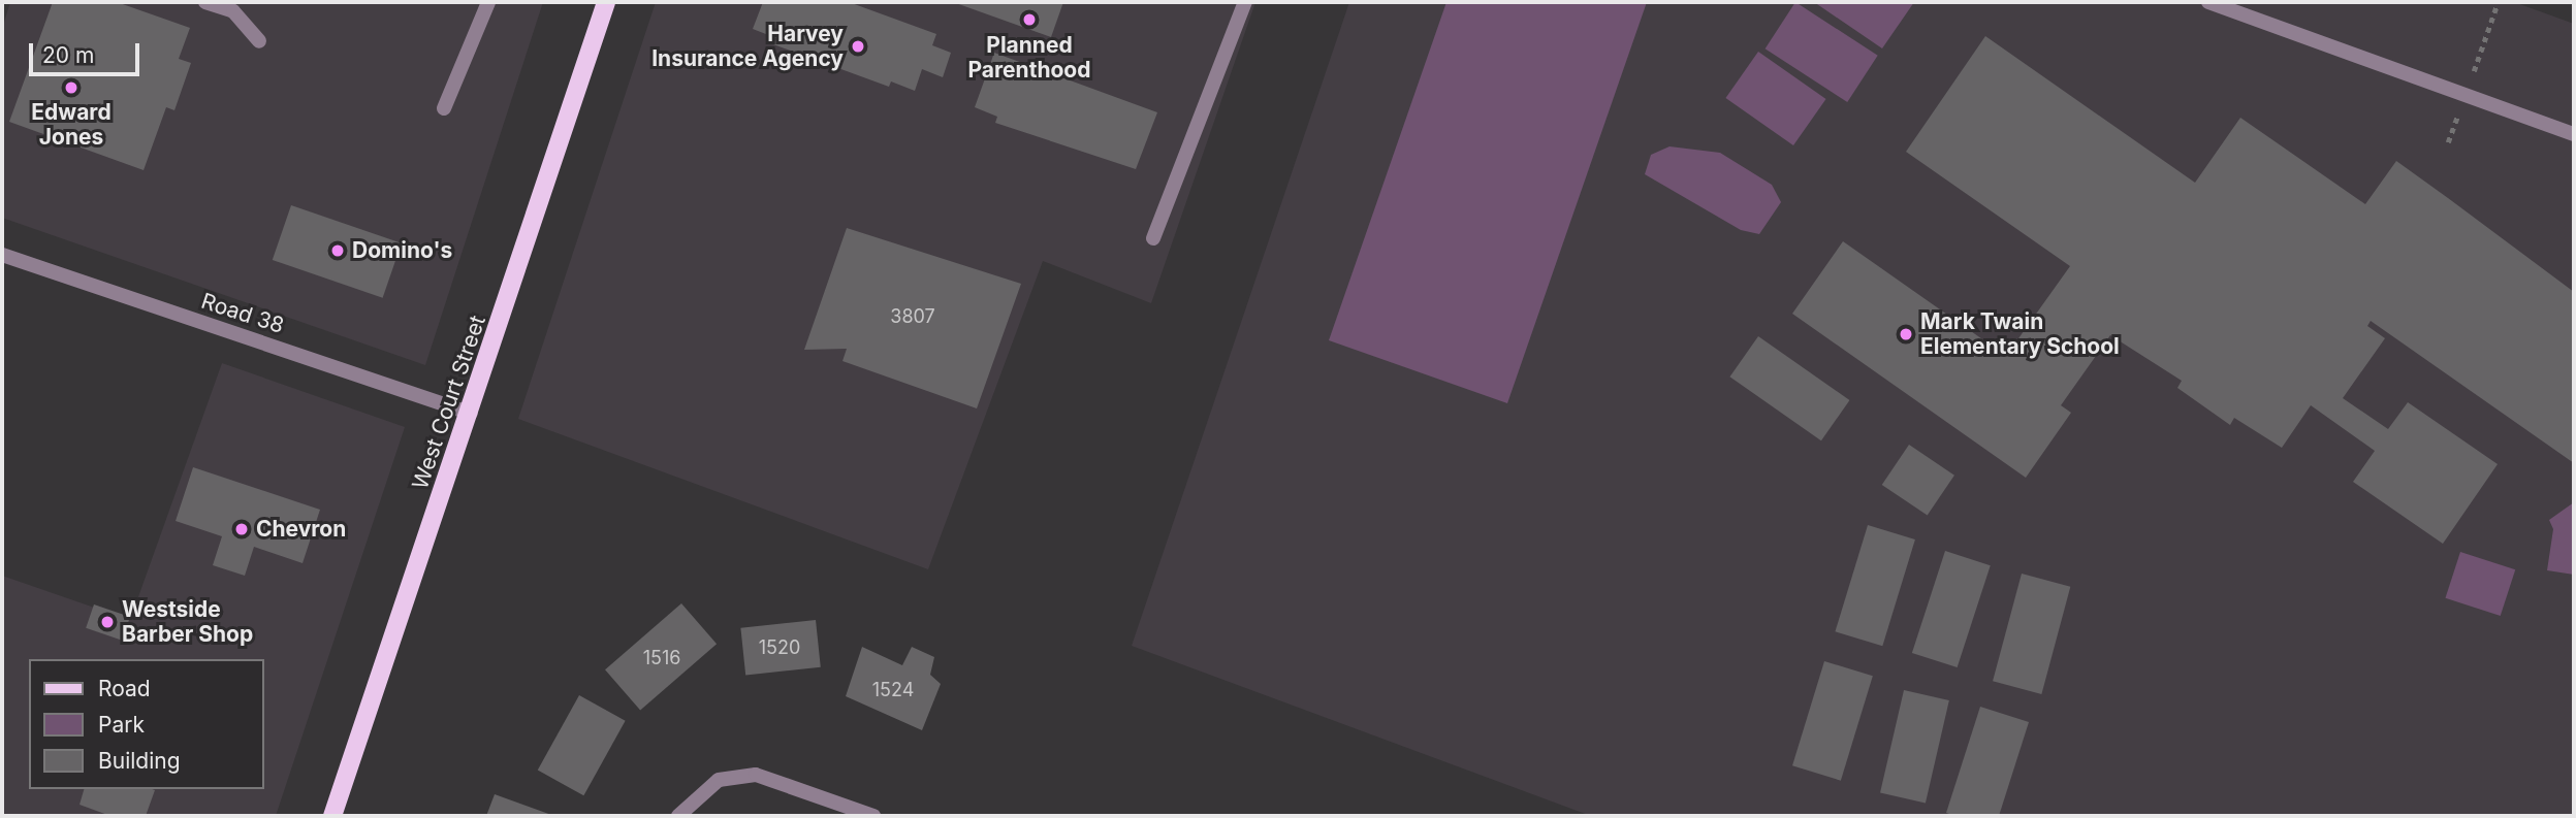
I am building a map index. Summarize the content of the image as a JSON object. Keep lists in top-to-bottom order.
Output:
{
  "streets": {
    "main road": ["West Court Street"],
    "street": ["Road 38"]
  },
  "crossings": [
    ["Road 38", "West Court Street"]
  ],
  "places": [
    "Planned Parenthood",
    "Harvey Insurance Agency",
    "Edward Jones",
    "Domino's",
    "Mark Twain Elementary School",
    "Chevron",
    "Westside Barber Shop"
  ],
  "house_numbers": [
    "3807",
    "1520",
    "1516",
    "1524"
  ],
  "legend": ["Road", "Park", "Building"],
  "scale_bar": "20 m"
}
